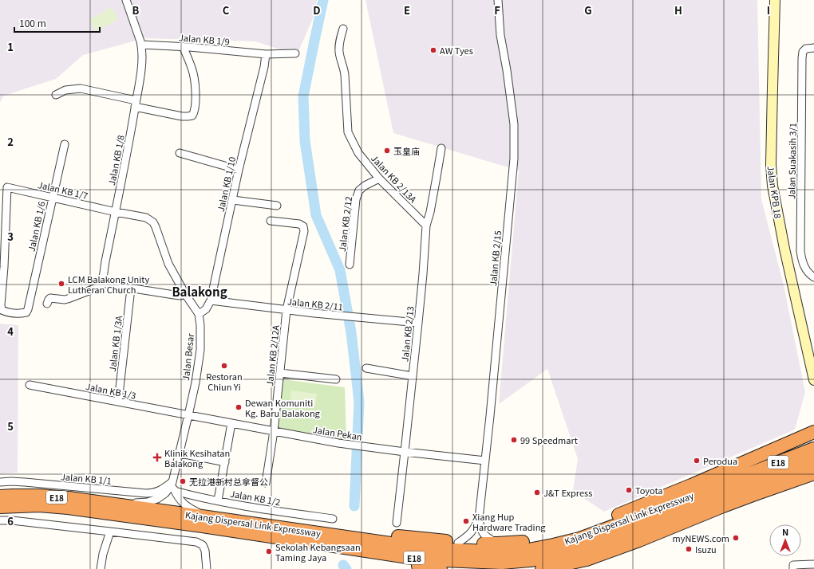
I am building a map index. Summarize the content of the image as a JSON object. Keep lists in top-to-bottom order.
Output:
{
  "streets": {
    "highway": ["E18", "Kajang Dispersal Link Expressway"],
    "street": [
      "Jalan KB 1/9",
      "Jalan KB 1/8",
      "Jalan Suakasih 3/1",
      "Jalan KB 2/13A",
      "Jalan KB 1/10",
      "Jalan KB 1/7",
      "Jalan KPB 18",
      "Jalan KB 2/12",
      "Jalan KB 1/6",
      "Jalan KB 2/15",
      "Jalan KB 2/11",
      "Jalan KB 2/13",
      "Jalan KB 1/3A",
      "Jalan KB 2/12A",
      "Jalan Besar",
      "Jalan KB 1/3",
      "Jalan Pekan",
      "Jalan KB 1/1",
      "Jalan KB 1/2"
    ]
  },
  "crossings": [
    ["Jalan KB 1/9", "Jalan KB 1/8"],
    ["Jalan KB 1/9", "Jalan KB 1/10"],
    ["Jalan KB 1/8", "Jalan KB 1/7"],
    ["Jalan KB 1/8", "Jalan Besar"],
    ["Jalan KB 2/13A", "Jalan KB 2/12"],
    ["Jalan KB 2/13A", "Jalan KB 2/13"],
    ["Jalan KB 1/10", "Jalan KB 2/11"],
    ["Jalan KB 1/10", "Jalan Besar"],
    ["Jalan KB 1/7", "Jalan KB 1/6"],
    ["Jalan KB 1/7", "Jalan Besar"],
    ["Jalan KB 2/15", "Jalan Pekan"],
    ["Jalan KB 2/11", "Jalan KB 2/13"],
    ["Jalan KB 2/11", "Jalan KB 2/12A"],
    ["Jalan KB 2/13", "Jalan Pekan"],
    ["Jalan KB 1/3A", "Jalan KB 1/3"],
    ["Jalan KB 2/12A", "Jalan Pekan"],
    ["Jalan Besar", "Jalan KB 1/3"],
    ["Jalan Besar", "Jalan Pekan"],
    ["Jalan Besar", "Jalan KB 1/1"],
    ["Jalan Besar", "Jalan KB 1/2"],
    ["Jalan Besar", "Kajang Dispersal Link Expressway"],
    ["Jalan KB 1/3", "Jalan Pekan"],
    ["Jalan KB 1/1", "Jalan KB 1/2"]
  ],
  "districts": ["Balakong"],
  "places": {
    "other": [
      "AW Tyes",
      "玉皇庙",
      "LCM Balakong Unity Lutheran Church",
      "Restoran Chiun Yi",
      "Dewan Komuniti Kg. Baru Balakong",
      "99 Speedmart",
      "Perodua",
      "无拉港新村总拿督公",
      "Toyota",
      "J&T Express",
      "Xiang Hup Hardware Trading",
      "myNEWS.com",
      "Isuzu",
      "Sekolah Kebangsaan Taming Jaya"
    ],
    "health": ["Klinik Kesihatan Balakong"]
  },
  "scale_bar": "100 m",
  "north": "top",
  "grid": {
    "columns": [
      "B",
      "C",
      "D",
      "E",
      "F",
      "G",
      "H",
      "I"
    ],
    "rows": [
      "1",
      "2",
      "3",
      "4",
      "5",
      "6"
    ]
  }
}
